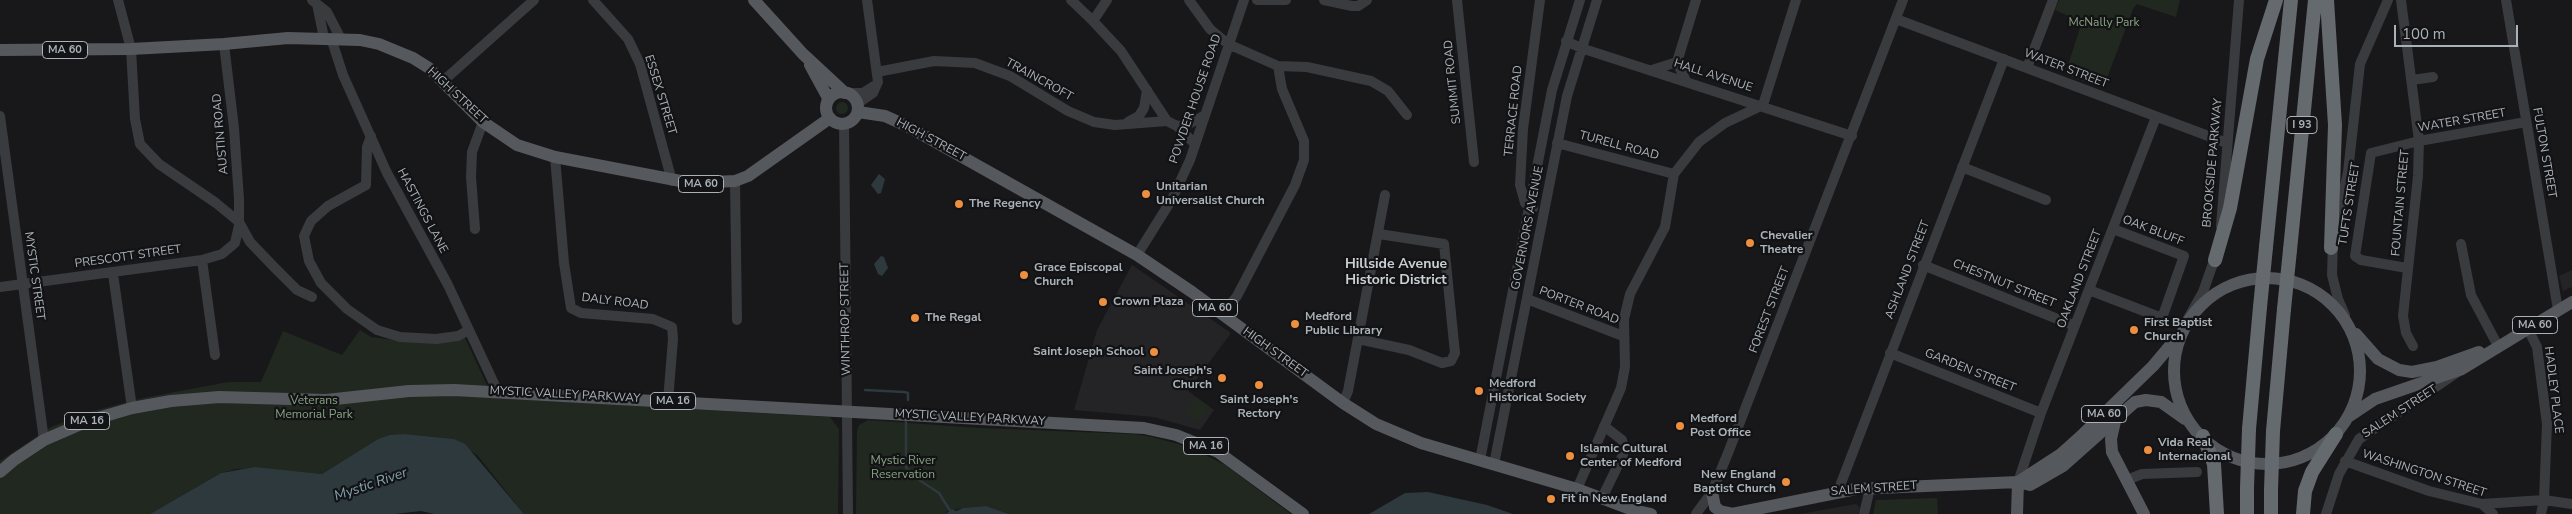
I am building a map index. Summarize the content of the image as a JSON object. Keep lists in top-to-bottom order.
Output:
{
  "streets": {
    "highway": ["I 93"],
    "main road": [
      "MA 60",
      "HIGH STREET",
      "MYSTIC VALLEY PARKWAY",
      "MA 16",
      "SALEM STREET"
    ],
    "street": [
      "WATER STREET",
      "HALL AVENUE",
      "TRAINCROFT",
      "SUMMIT ROAD",
      "ESSEX STREET",
      "POWDER HOUSE ROAD",
      "TERRACE ROAD",
      "AUSTIN ROAD",
      "TURELL ROAD",
      "FULTON STREET",
      "BROOKSIDE PARKWAY",
      "FOUNTAIN STREET",
      "TUFTS STREET",
      "HASTINGS LANE",
      "GOVERNORS AVENUE",
      "OAK BLUFF",
      "PRESCOTT STREET",
      "ASHLAND STREET",
      "MYSTIC STREET",
      "OAKLAND STREET",
      "CHESTNUT STREET",
      "DALY ROAD",
      "PORTER ROAD",
      "FOREST STREET",
      "WINTHROP STREET",
      "GARDEN STREET",
      "HADLEY PLACE",
      "WASHINGTON STREET"
    ]
  },
  "crossings": [
    ["MA 60", "BROOKSIDE PARKWAY"],
    ["MA 60", "OAKLAND STREET"],
    ["MA 60", "SALEM STREET"],
    ["WATER STREET", "FULTON STREET"],
    ["WATER STREET", "BROOKSIDE PARKWAY"],
    ["WATER STREET", "FOUNTAIN STREET"],
    ["WATER STREET", "TUFTS STREET"],
    ["WATER STREET", "ASHLAND STREET"],
    ["WATER STREET", "OAKLAND STREET"],
    ["WATER STREET", "FOREST STREET"],
    ["HALL AVENUE", "GOVERNORS AVENUE"],
    ["HALL AVENUE", "FOREST STREET"],
    ["TRAINCROFT", "HIGH STREET"],
    ["TRAINCROFT", "WINTHROP STREET"],
    ["ESSEX STREET", "HIGH STREET"],
    ["HIGH STREET", "POWDER HOUSE ROAD"],
    ["HIGH STREET", "AUSTIN ROAD"],
    ["HIGH STREET", "HASTINGS LANE"],
    ["HIGH STREET", "GOVERNORS AVENUE"],
    ["HIGH STREET", "DALY ROAD"],
    ["HIGH STREET", "WINTHROP STREET"],
    ["TERRACE ROAD", "GOVERNORS AVENUE"],
    ["AUSTIN ROAD", "PRESCOTT STREET"],
    ["TURELL ROAD", "GOVERNORS AVENUE"],
    ["FULTON STREET", "SALEM STREET"],
    ["FOUNTAIN STREET", "TUFTS STREET"],
    ["HASTINGS LANE", "MYSTIC VALLEY PARKWAY"],
    ["GOVERNORS AVENUE", "PORTER ROAD"],
    ["OAK BLUFF", "OAKLAND STREET"],
    ["PRESCOTT STREET", "MYSTIC STREET"],
    ["ASHLAND STREET", "CHESTNUT STREET"],
    ["ASHLAND STREET", "GARDEN STREET"],
    ["ASHLAND STREET", "SALEM STREET"],
    ["MYSTIC STREET", "MYSTIC VALLEY PARKWAY"],
    ["OAKLAND STREET", "CHESTNUT STREET"],
    ["OAKLAND STREET", "GARDEN STREET"],
    ["OAKLAND STREET", "SALEM STREET"],
    ["DALY ROAD", "MYSTIC VALLEY PARKWAY"],
    ["WINTHROP STREET", "MYSTIC VALLEY PARKWAY"],
    ["HADLEY PLACE", "SALEM STREET"],
    ["SALEM STREET", "WASHINGTON STREET"]
  ],
  "districts": ["Hillside Avenue Historic District"],
  "water": ["Mystic River"],
  "parks": ["McNally Park", "Veterans Memorial Park", "Mystic River Reservation"],
  "places": [
    "Unitarian Universalist Church",
    "The Regency",
    "Chevalier Theatre",
    "Grace Episcopal Church",
    "Crown Plaza",
    "The Regal",
    "Medford Public Library",
    "First Baptist Church",
    "Saint Joseph School",
    "Saint Joseph's Church",
    "Saint Joseph's Rectory",
    "Medford Historical Society",
    "Medford Post Office",
    "Vida Real Internacional",
    "Islamic Cultural Center of Medford",
    "New England Baptist Church",
    "Fit in New England"
  ],
  "scale_bar": "100 m"
}
